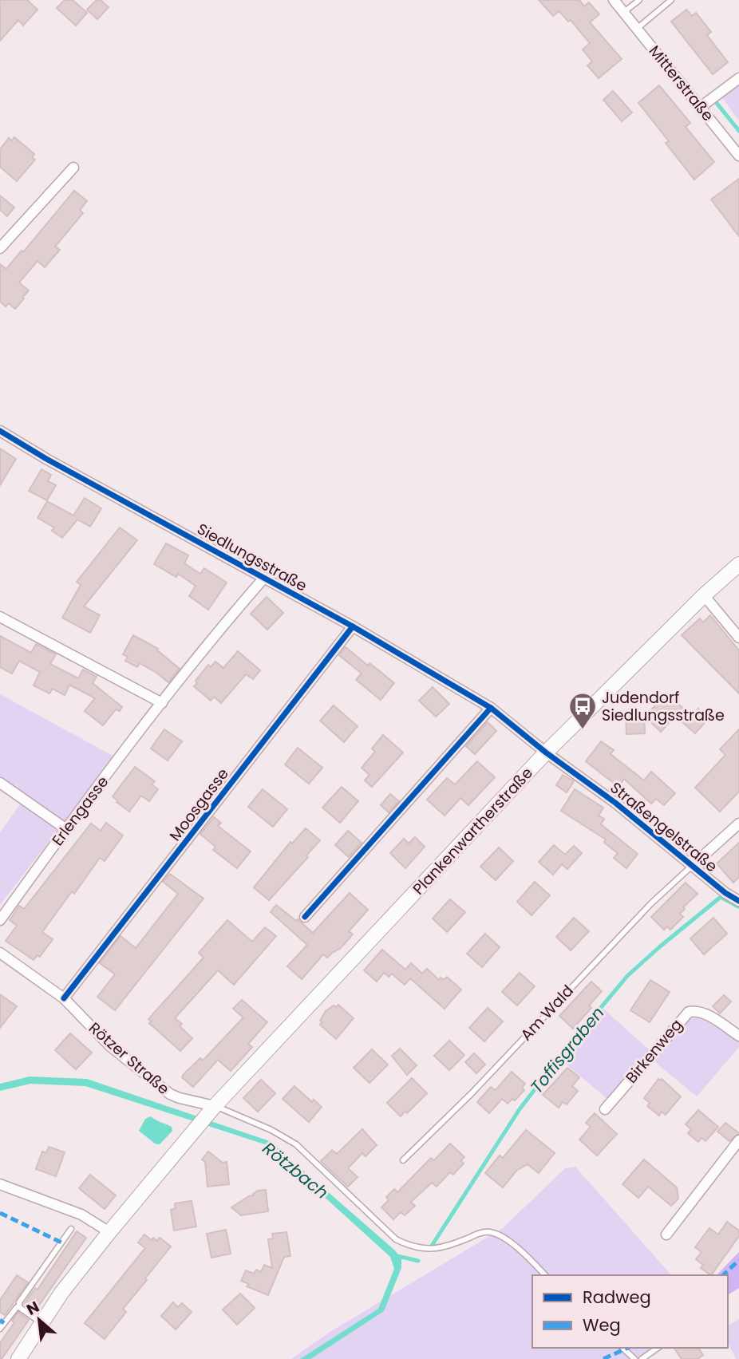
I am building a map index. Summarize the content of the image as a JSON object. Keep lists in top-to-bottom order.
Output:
{
  "streets": {
    "main road": ["Plankenwartherstraße"],
    "street": [
      "Mitterstraße",
      "Siedlungsstraße",
      "Moosgasse",
      "Erlengasse",
      "Straßengelstraße",
      "Birkenweg",
      "Rötzer Straße"
    ],
    "lane": ["Am Wald"]
  },
  "crossings": [
    ["Siedlungsstraße", "Moosgasse"],
    ["Siedlungsstraße", "Erlengasse"],
    ["Siedlungsstraße", "Straßengelstraße"],
    ["Siedlungsstraße", "Plankenwartherstraße"],
    ["Moosgasse", "Rötzer Straße"],
    ["Straßengelstraße", "Plankenwartherstraße"],
    ["Straßengelstraße", "Am Wald"],
    ["Plankenwartherstraße", "Rötzer Straße"]
  ],
  "water": ["Toffisgraben", "Rötzbach"],
  "places": {
    "bus stop": ["Judendorf Siedlungsstraße"]
  },
  "legend": ["Radweg", "Weg"],
  "north": "top left"
}
